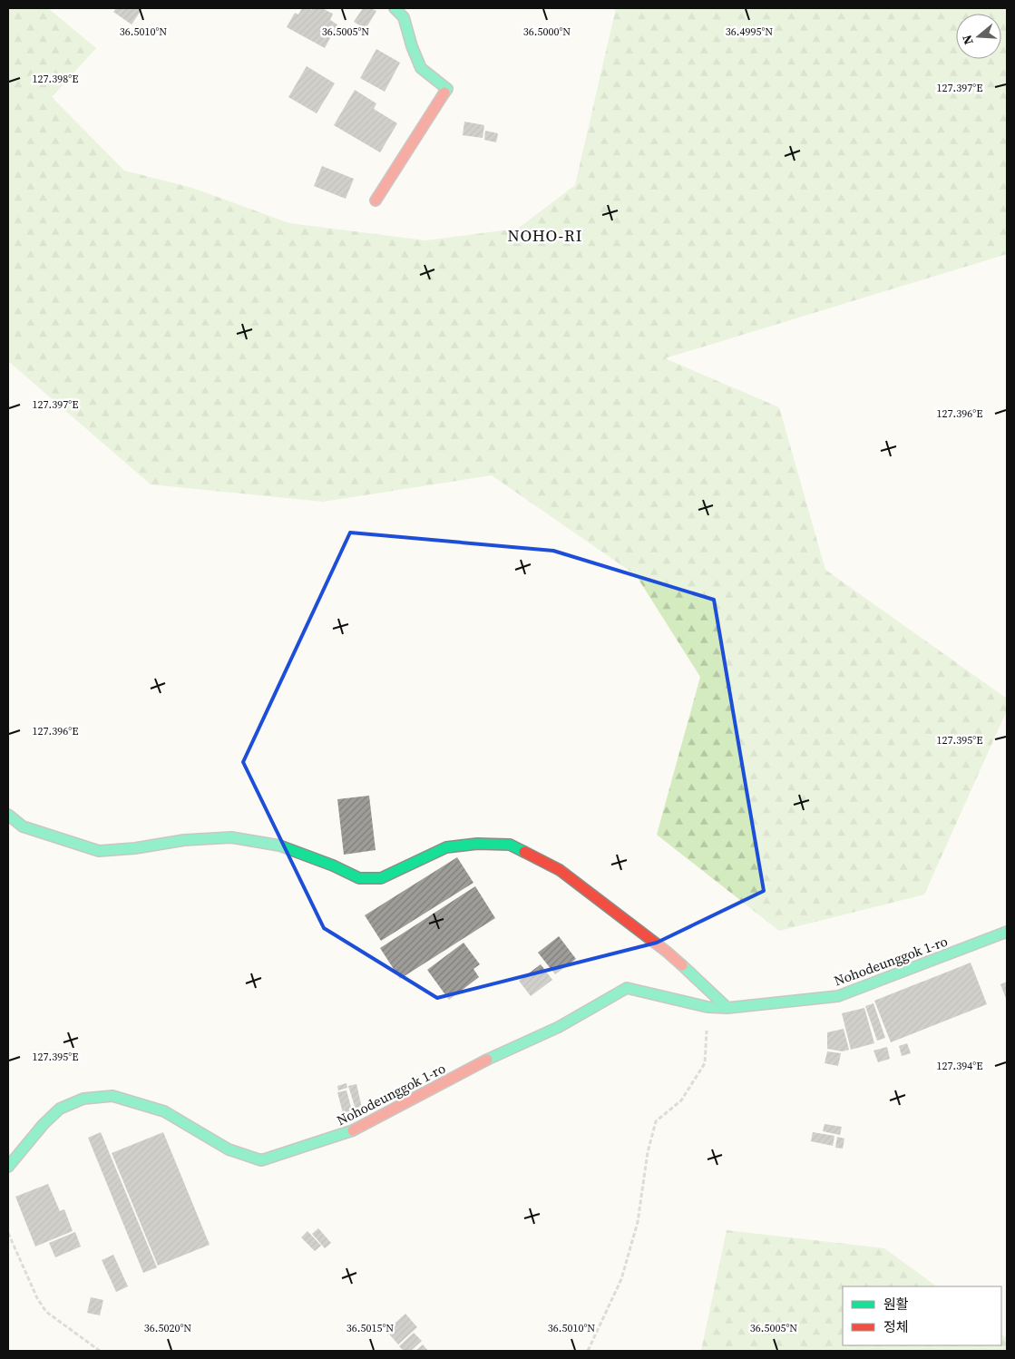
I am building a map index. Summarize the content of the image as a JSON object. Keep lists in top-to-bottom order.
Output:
{
  "streets": {
    "street": ["Nohodeunggok 1-ro"]
  },
  "districts": ["NOHO-RI"],
  "legend": ["원활", "정체"],
  "north": "left",
  "coordinates": [
    "36.5010°N",
    "36.5005°N",
    "36.5000°N",
    "36.4995°N",
    "127.398°E",
    "127.397°E",
    "127.396°E",
    "127.395°E",
    "127.394°E",
    "36.5020°N",
    "36.5015°N"
  ]
}
